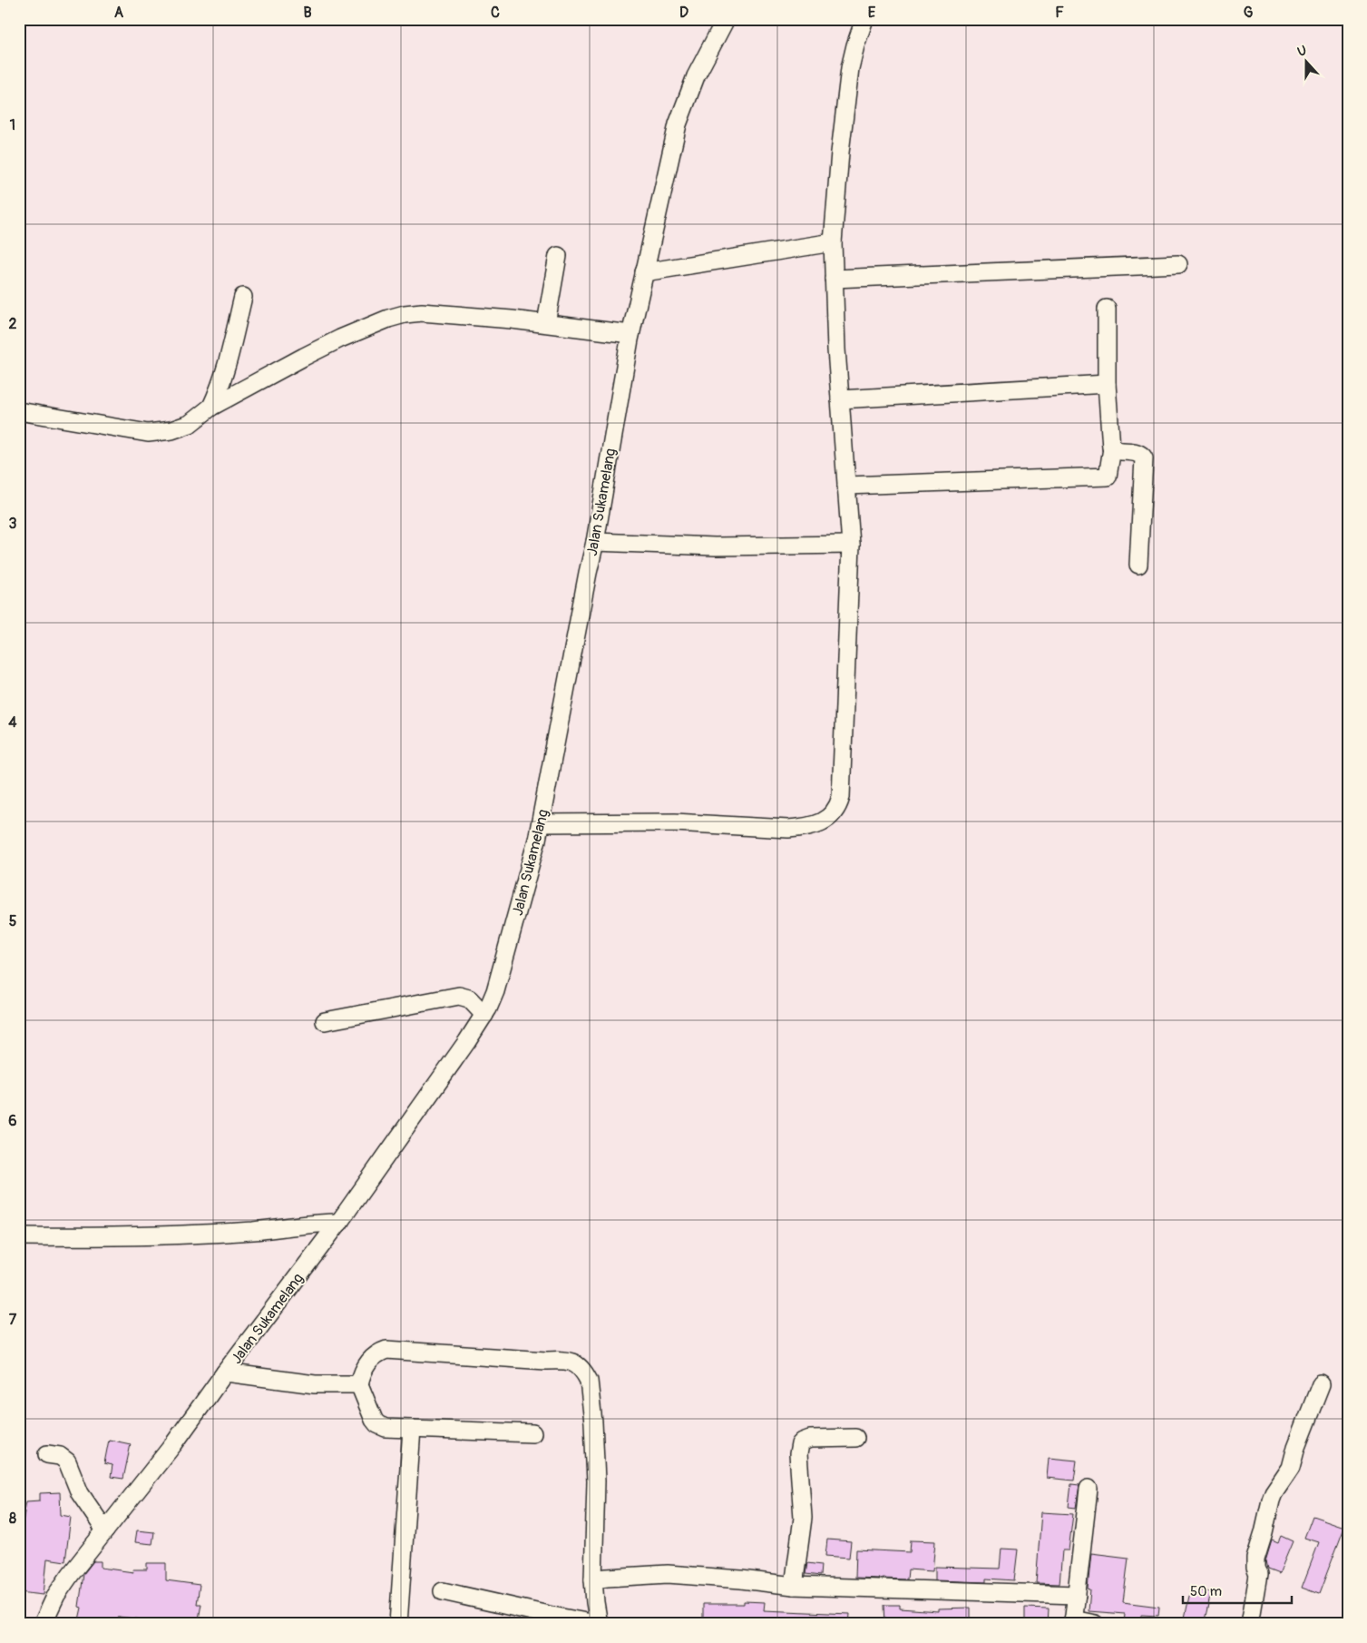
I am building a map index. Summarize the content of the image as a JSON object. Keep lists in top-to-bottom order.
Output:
{
  "streets": {
    "street": ["Jalan Sukamelang"]
  },
  "scale_bar": "50 m",
  "north": "top",
  "grid": {
    "columns": [
      "A",
      "B",
      "C",
      "D",
      "E",
      "F",
      "G"
    ],
    "rows": [
      "1",
      "2",
      "3",
      "4",
      "5",
      "6",
      "7",
      "8"
    ]
  }
}
